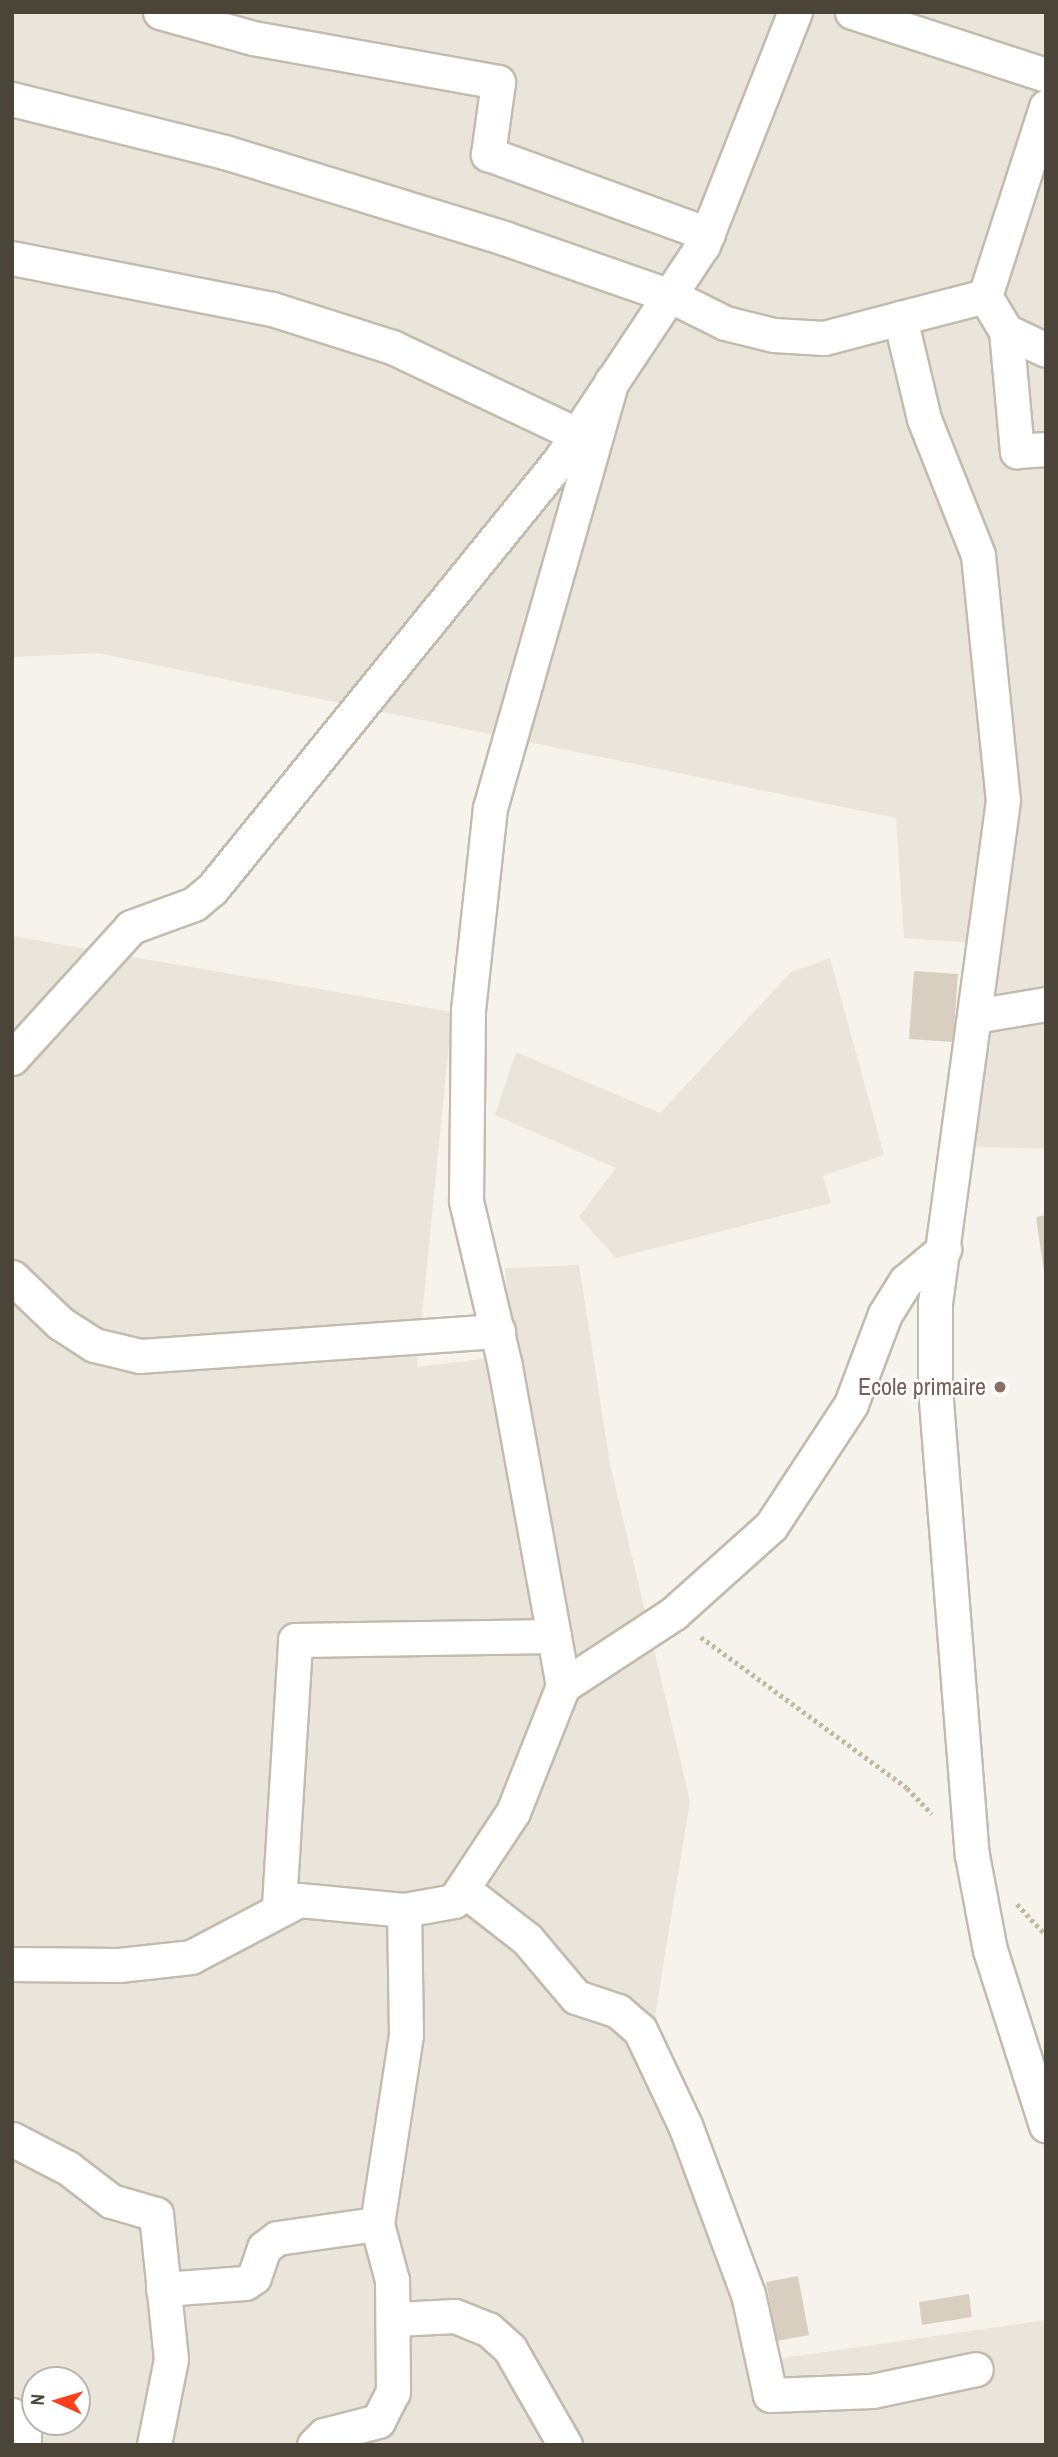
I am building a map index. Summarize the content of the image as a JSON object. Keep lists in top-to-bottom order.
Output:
{
  "places": ["Ecole primaire"],
  "north": "left"
}
